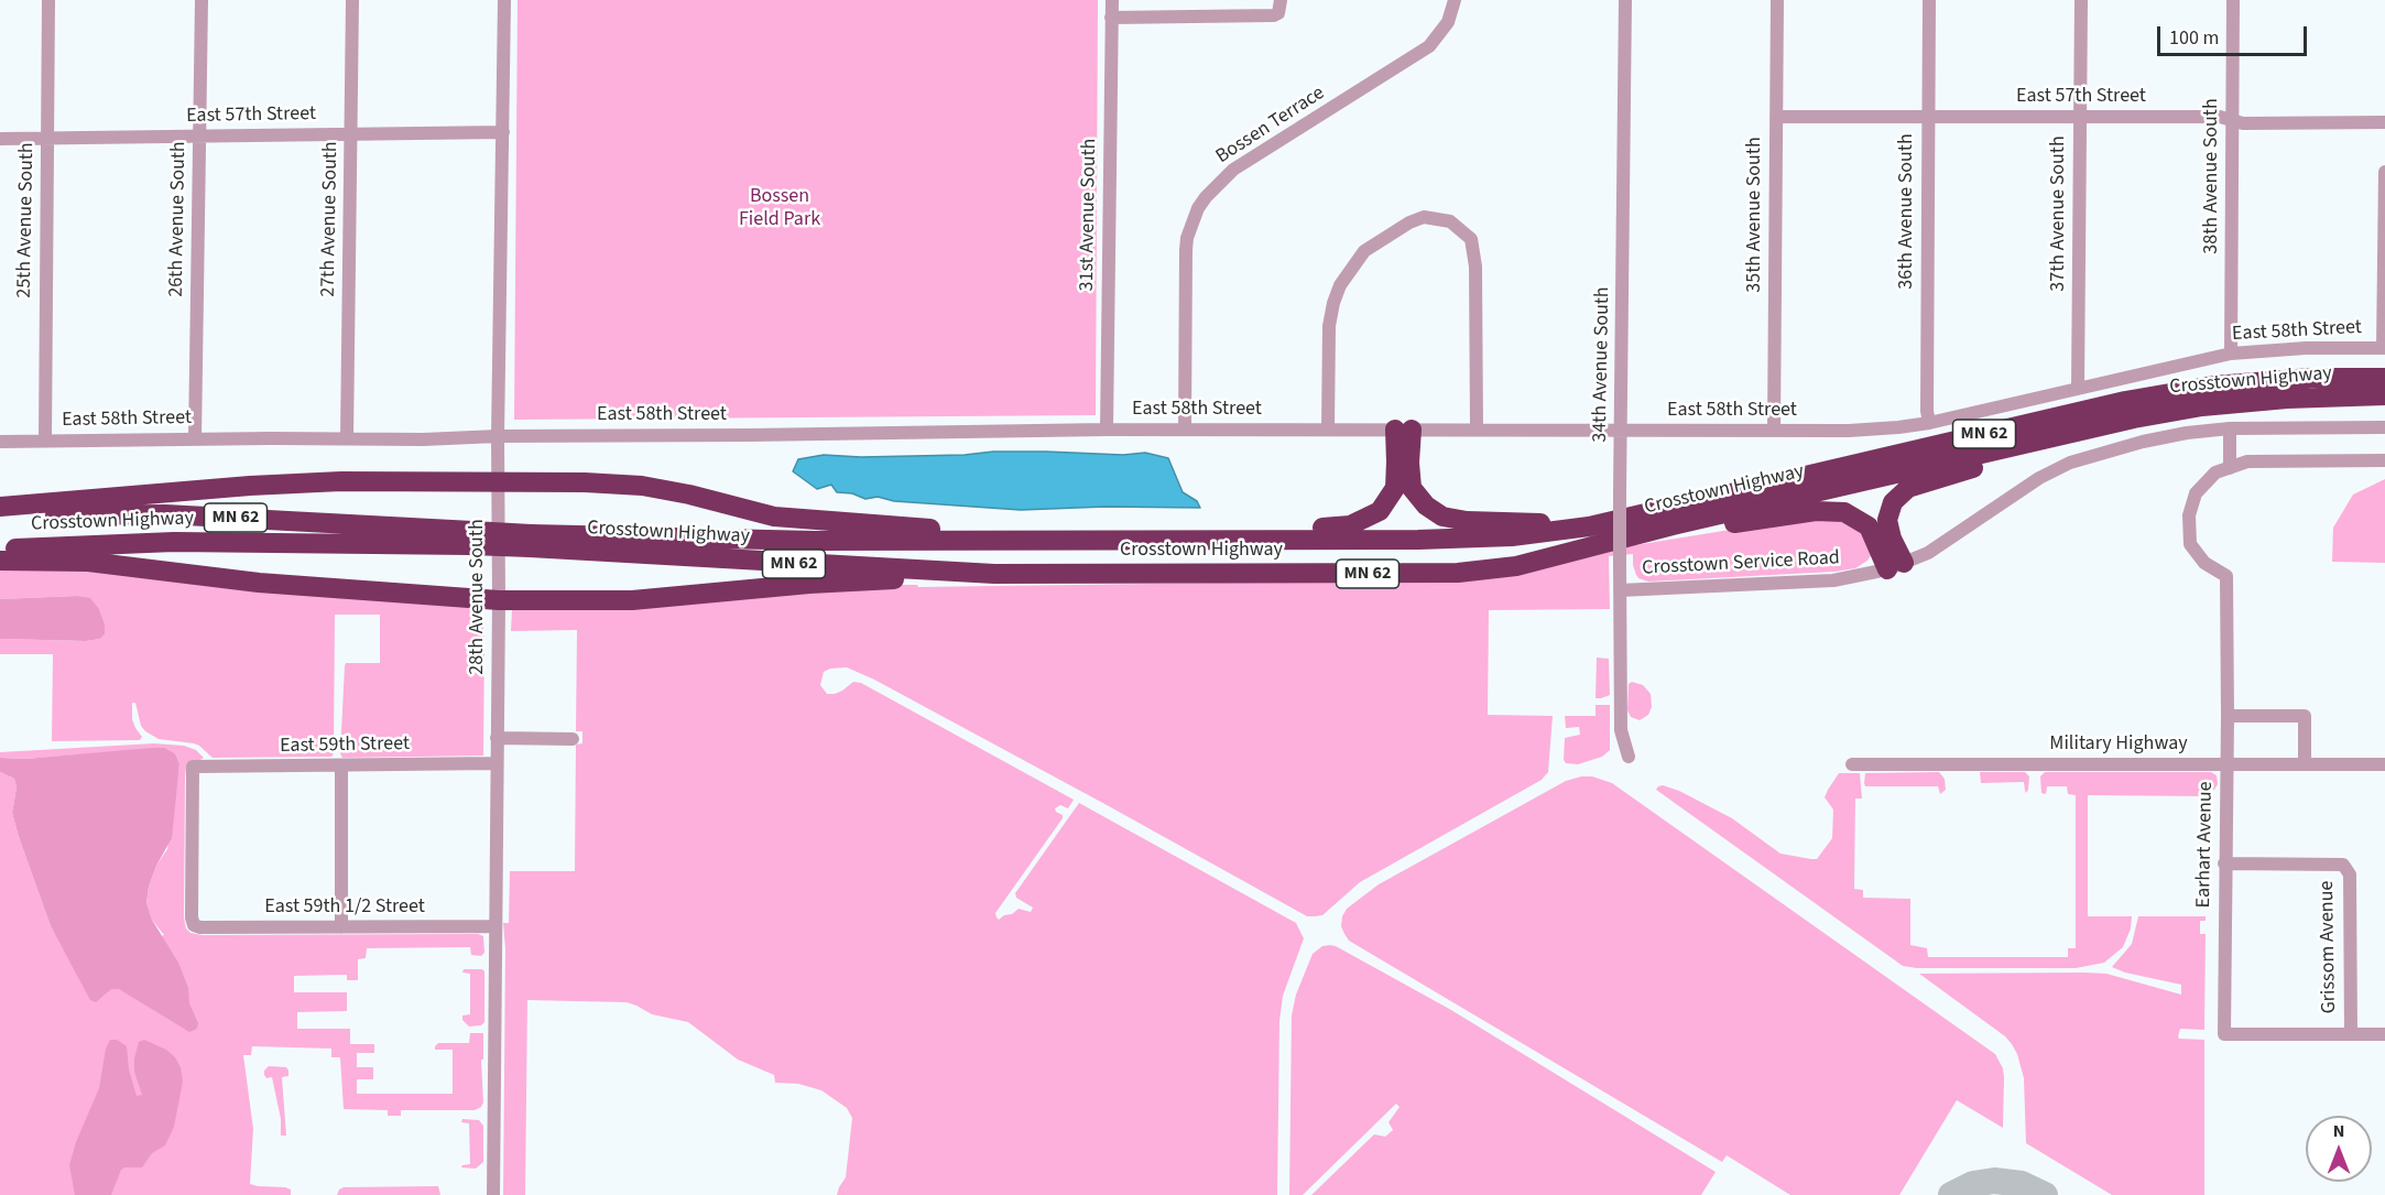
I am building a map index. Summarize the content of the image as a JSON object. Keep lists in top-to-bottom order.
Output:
{
  "streets": {
    "highway": ["Crosstown Highway", "MN 62"],
    "street": [
      "East 57th Street",
      "Bossen Terrace",
      "38th Avenue South",
      "36th Avenue South",
      "37th Avenue South",
      "31st Avenue South",
      "35th Avenue South",
      "26th Avenue South",
      "27th Avenue South",
      "25th Avenue South",
      "East 58th Street",
      "34th Avenue South",
      "Crosstown Service Road",
      "28th Avenue South",
      "Military Highway",
      "East 59th Street",
      "Earhart Avenue",
      "East 59th 1/2 Street",
      "Grissom Avenue"
    ]
  },
  "crossings": [
    ["East 57th Street", "38th Avenue South"],
    ["East 57th Street", "36th Avenue South"],
    ["East 57th Street", "37th Avenue South"],
    ["East 57th Street", "35th Avenue South"],
    ["East 57th Street", "26th Avenue South"],
    ["East 57th Street", "27th Avenue South"],
    ["East 57th Street", "25th Avenue South"],
    ["East 57th Street", "28th Avenue South"],
    ["Bossen Terrace", "East 58th Street"],
    ["38th Avenue South", "East 58th Street"],
    ["36th Avenue South", "East 58th Street"],
    ["37th Avenue South", "East 58th Street"],
    ["31st Avenue South", "East 58th Street"],
    ["35th Avenue South", "East 58th Street"],
    ["26th Avenue South", "East 58th Street"],
    ["27th Avenue South", "East 58th Street"],
    ["25th Avenue South", "East 58th Street"],
    ["East 58th Street", "34th Avenue South"],
    ["East 58th Street", "28th Avenue South"],
    ["34th Avenue South", "Crosstown Service Road"],
    ["28th Avenue South", "East 59th Street"],
    ["28th Avenue South", "East 59th 1/2 Street"],
    ["Military Highway", "Earhart Avenue"],
    ["East 59th Street", "East 59th 1/2 Street"],
    ["Earhart Avenue", "Grissom Avenue"]
  ],
  "parks": ["Bossen Field Park"],
  "scale_bar": "100 m",
  "north": "top"
}
